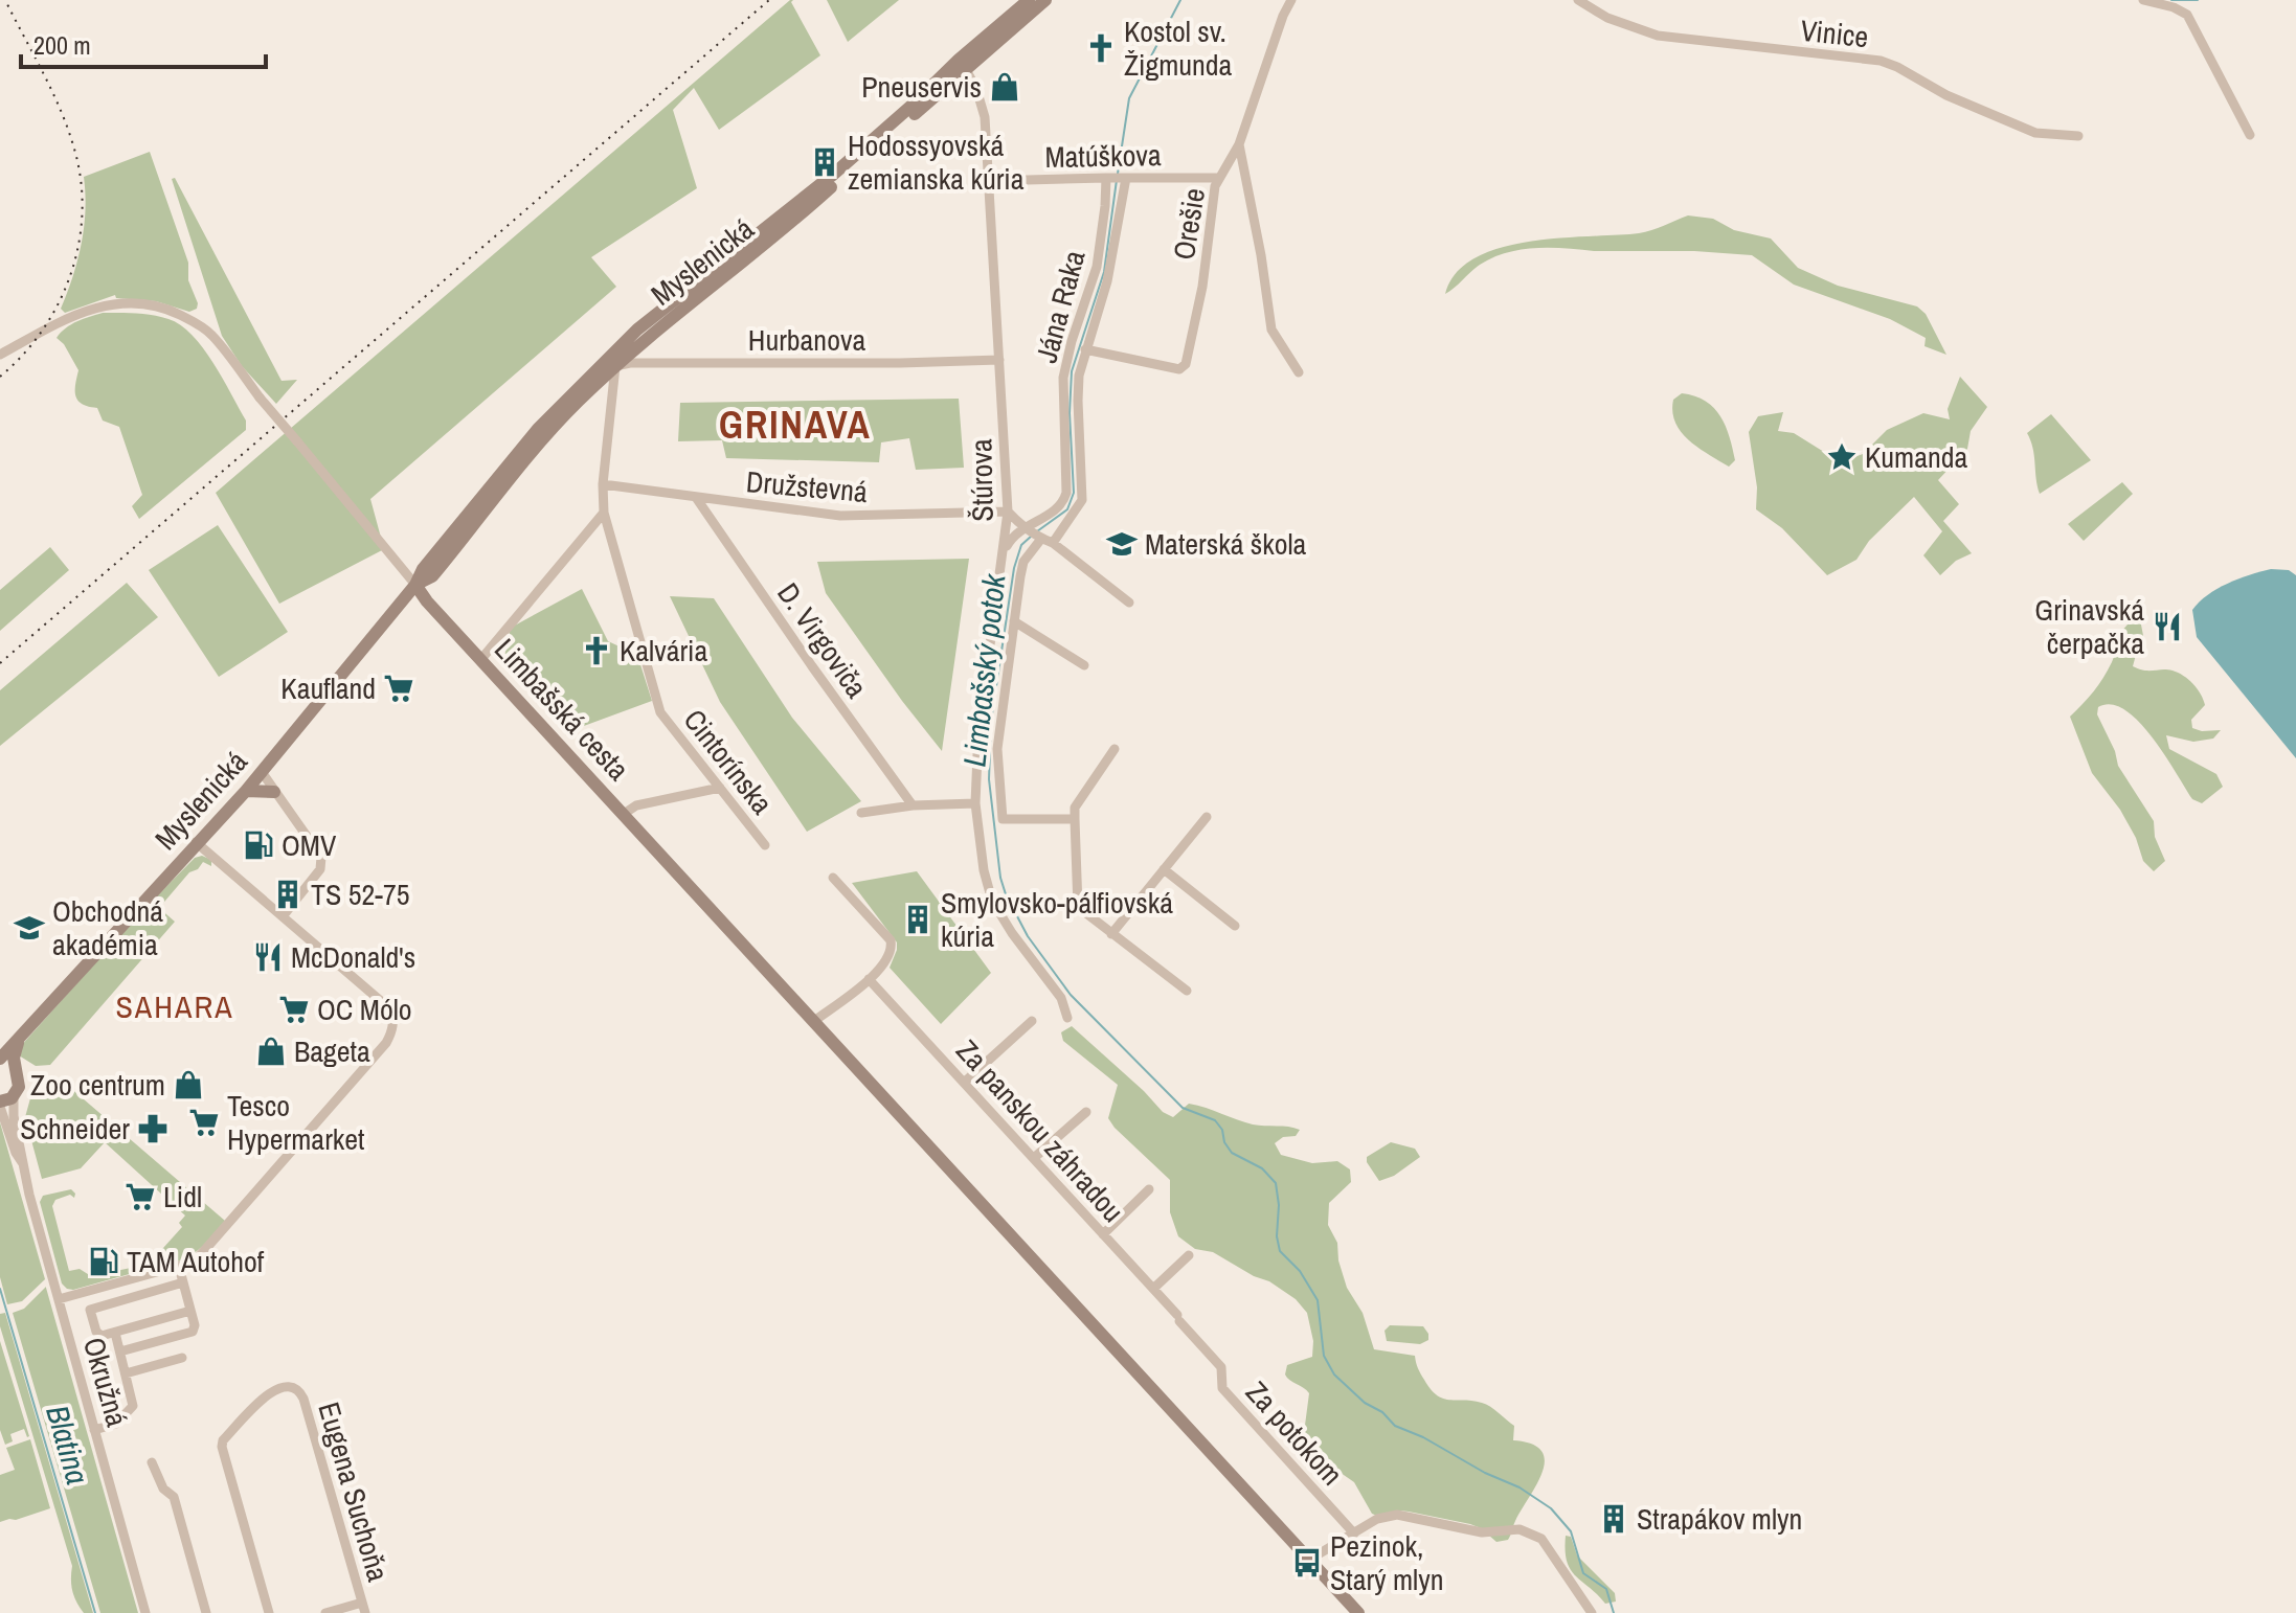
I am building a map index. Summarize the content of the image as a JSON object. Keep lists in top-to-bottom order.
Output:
{
  "streets": {
    "main road": ["Myslenická", "Limbašská cesta"],
    "street": [
      "Vinice",
      "Matúškova",
      "Orešie",
      "Jána Raka",
      "Hurbanova",
      "Štúrova",
      "Družstevná",
      "D. Virgoviča",
      "Cintorínska",
      "Za panskou záhradou",
      "Okružná",
      "Za potokom",
      "Eugena Suchoňa"
    ]
  },
  "crossings": [
    ["Matúškova", "Orešie"],
    ["Matúškova", "Jána Raka"],
    ["Matúškova", "Štúrova"],
    ["Myslenická", "Hurbanova"],
    ["Myslenická", "Štúrova"],
    ["Myslenická", "Limbašská cesta"],
    ["Myslenická", "Cintorínska"],
    ["Hurbanova", "Štúrova"],
    ["Hurbanova", "Cintorínska"],
    ["Štúrova", "Družstevná"],
    ["Družstevná", "D. Virgoviča"],
    ["Družstevná", "Cintorínska"],
    ["Za panskou záhradou", "Za potokom"]
  ],
  "districts": ["GRINAVA", "SAHARA"],
  "water": ["Limbašský potok", "Blatina"],
  "places": {
    "church": ["Kostol sv. Žigmunda", "Kalvária"],
    "shop": ["Pneuservis", "Bageta", "Zoo centrum"],
    "building": [
      "Hodossyovská zemianska kúria",
      "TS 52-75",
      "Smylovsko-pálfiovská kúria",
      "Strapákov mlyn"
    ],
    "place": ["Kumanda"],
    "school or university": ["Materská škola", "Obchodná akadémia"],
    "restaurant": ["Grinavská čerpačka", "McDonald's"],
    "supermarket": [
      "Kaufland",
      "OC Mólo",
      "Tesco Hypermarket",
      "Lidl"
    ],
    "fuel station": ["OMV", "TAM Autohof"],
    "pharmacy": ["Schneider"],
    "bus stop": ["Pezinok, Starý mlyn"]
  },
  "scale_bar": "200 m"
}
